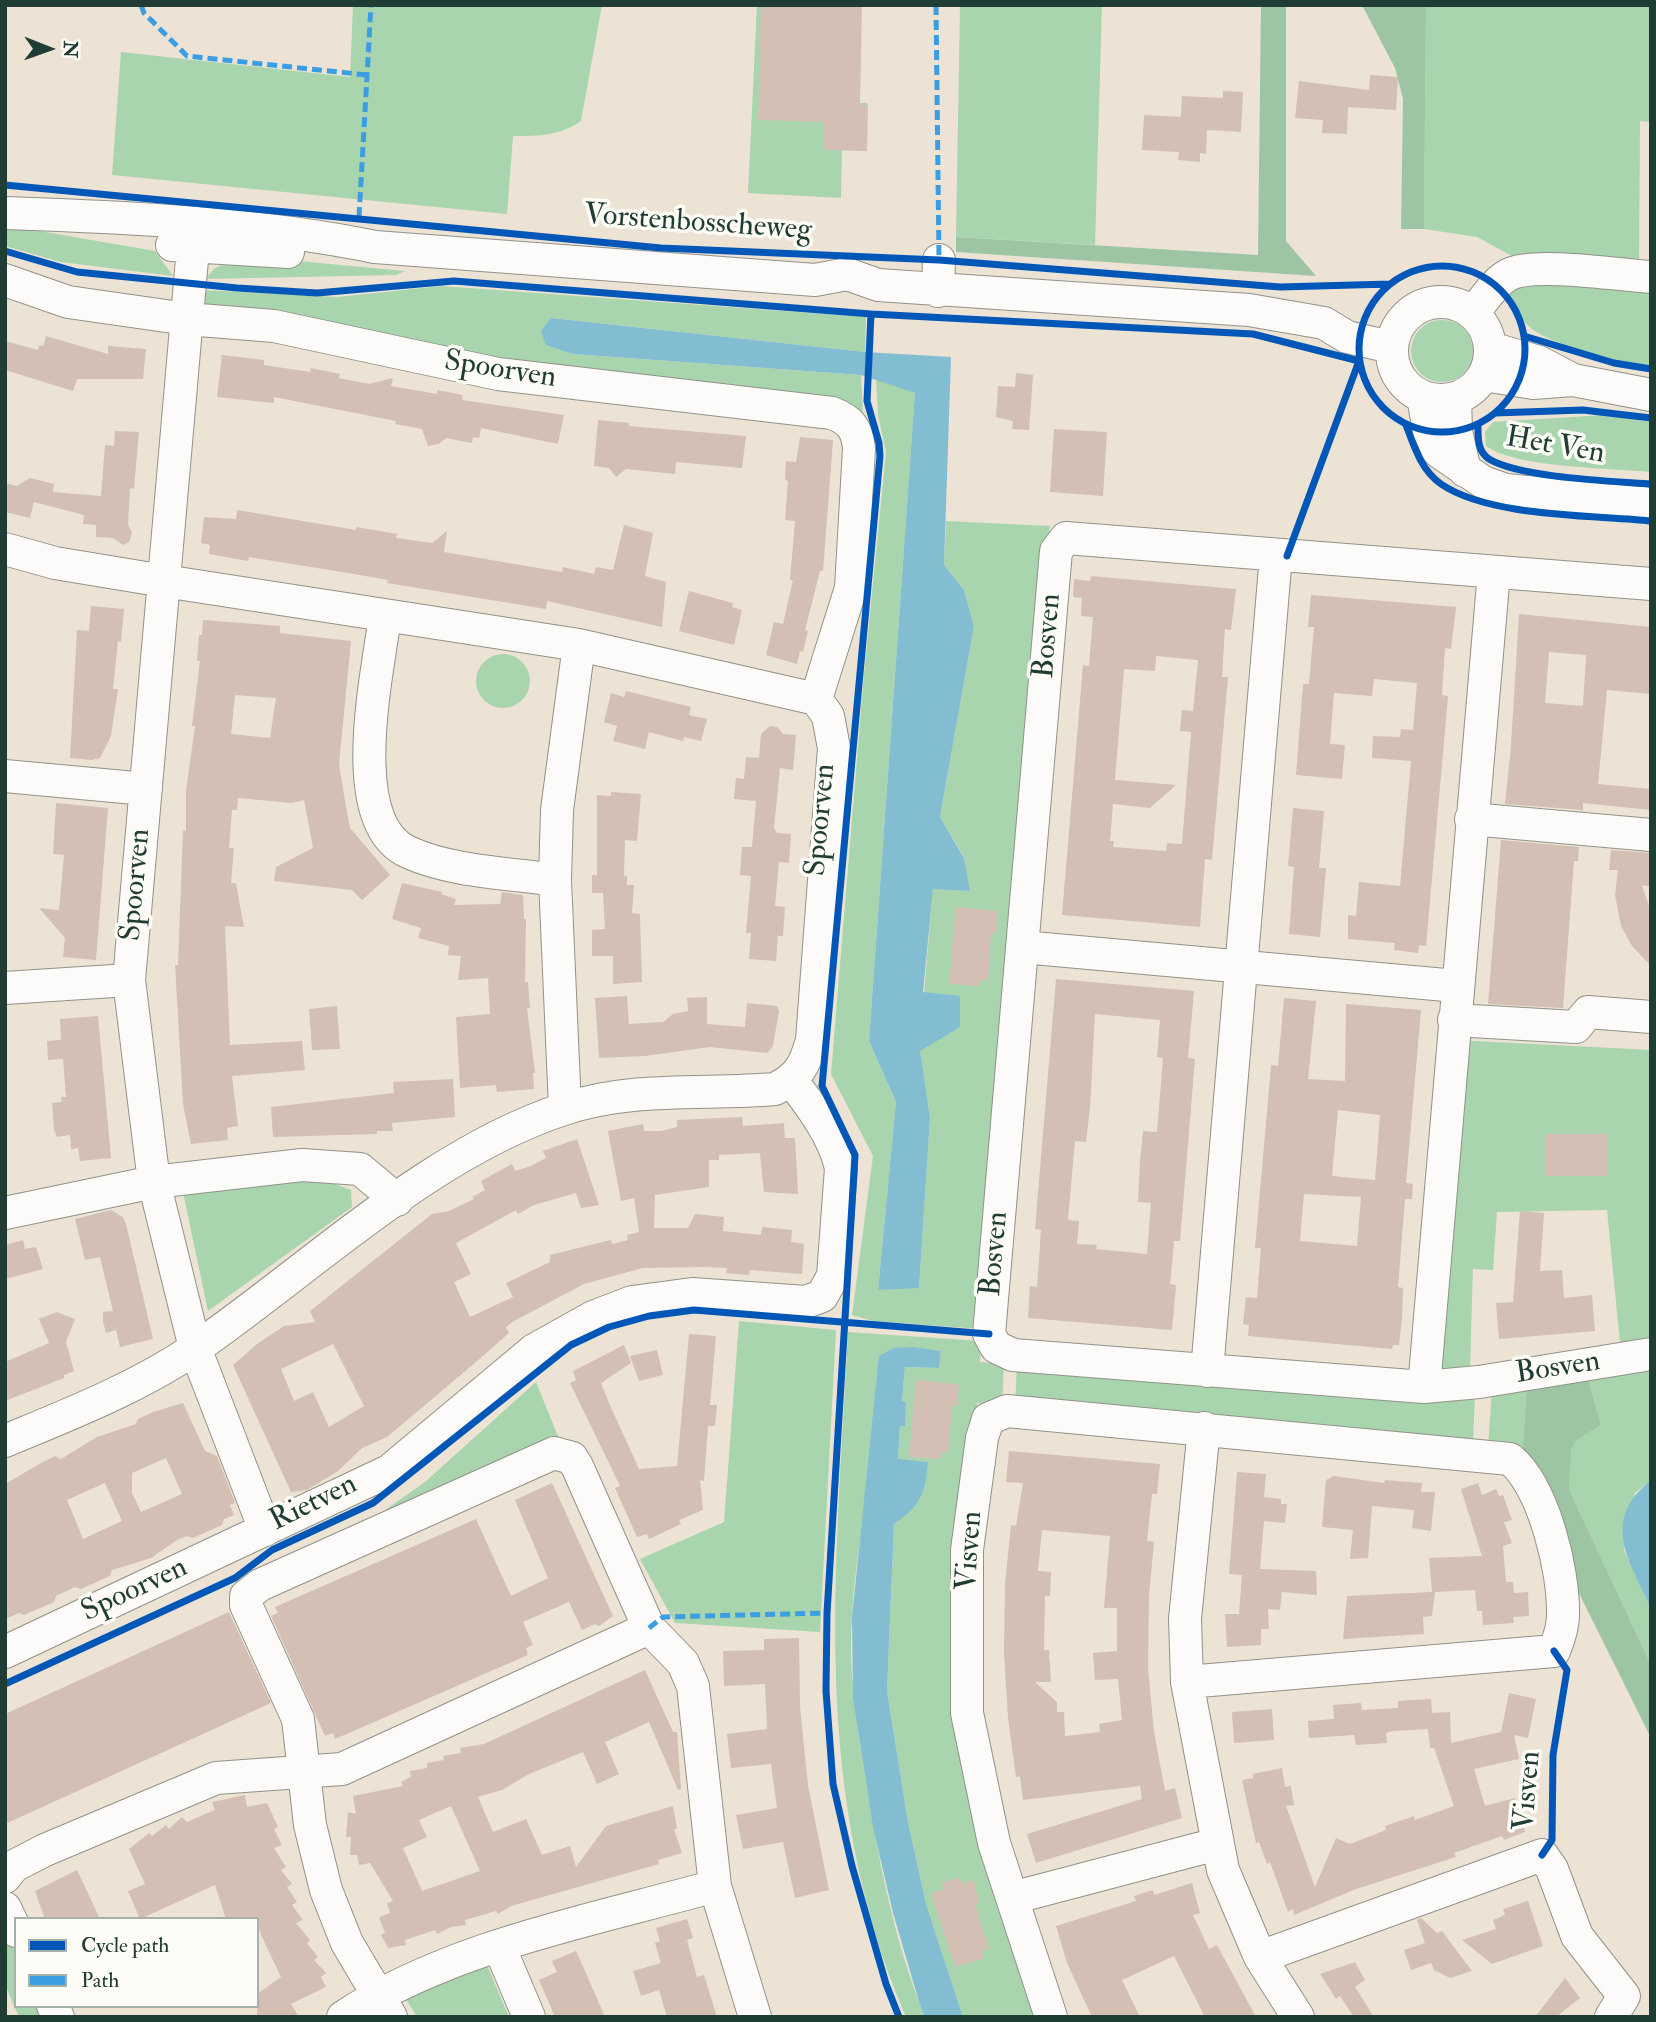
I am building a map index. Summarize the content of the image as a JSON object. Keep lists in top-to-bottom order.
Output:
{
  "streets": {
    "street": [
      "Vorstenbosscheweg",
      "Spoorven",
      "Het Ven",
      "Bosven",
      "Rietven",
      "Visven"
    ]
  },
  "crossings": [
    ["Vorstenbosscheweg", "Spoorven"],
    ["Vorstenbosscheweg", "Het Ven"]
  ],
  "legend": ["Cycle path", "Path"],
  "north": "right"
}
